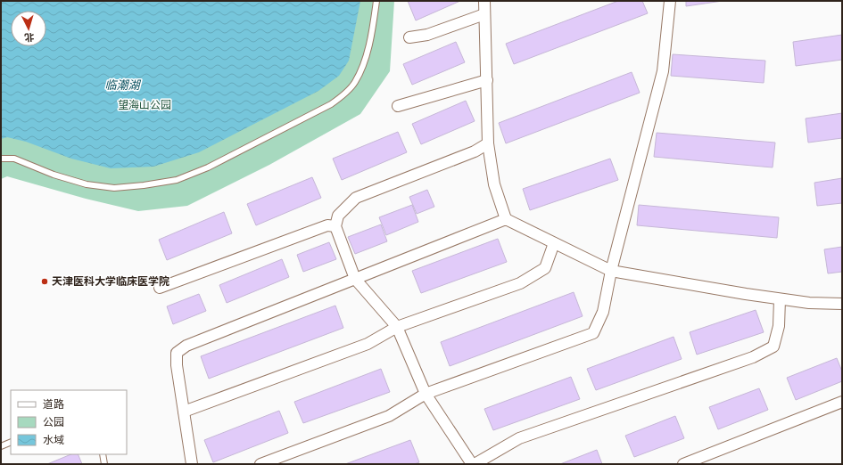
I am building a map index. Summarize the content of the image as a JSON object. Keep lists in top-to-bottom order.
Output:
{
  "water": ["临潮湖"],
  "parks": ["望海山公园"],
  "places": ["天津医科大学临床医学院"],
  "legend": ["道路", "公园", "水域"],
  "north": "bottom"
}
